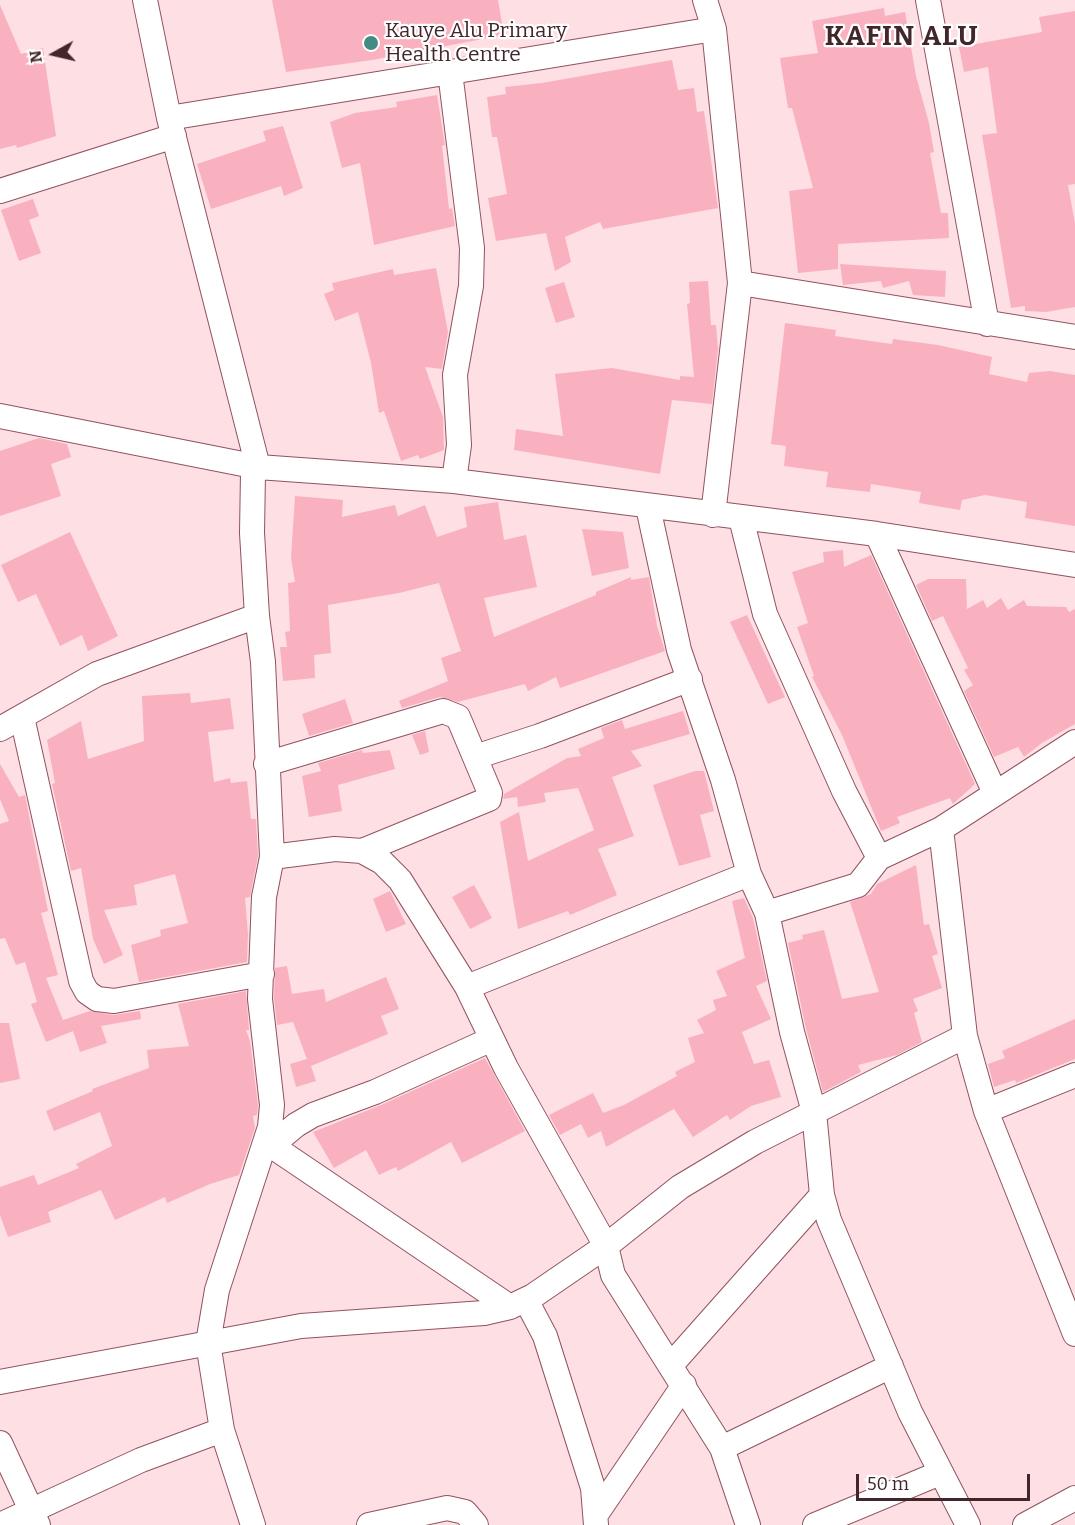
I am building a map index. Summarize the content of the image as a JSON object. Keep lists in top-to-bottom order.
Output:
{
  "districts": ["KAFIN ALU"],
  "places": ["Kauye Alu Primary Health Centre"],
  "scale_bar": "50 m",
  "north": "left"
}
